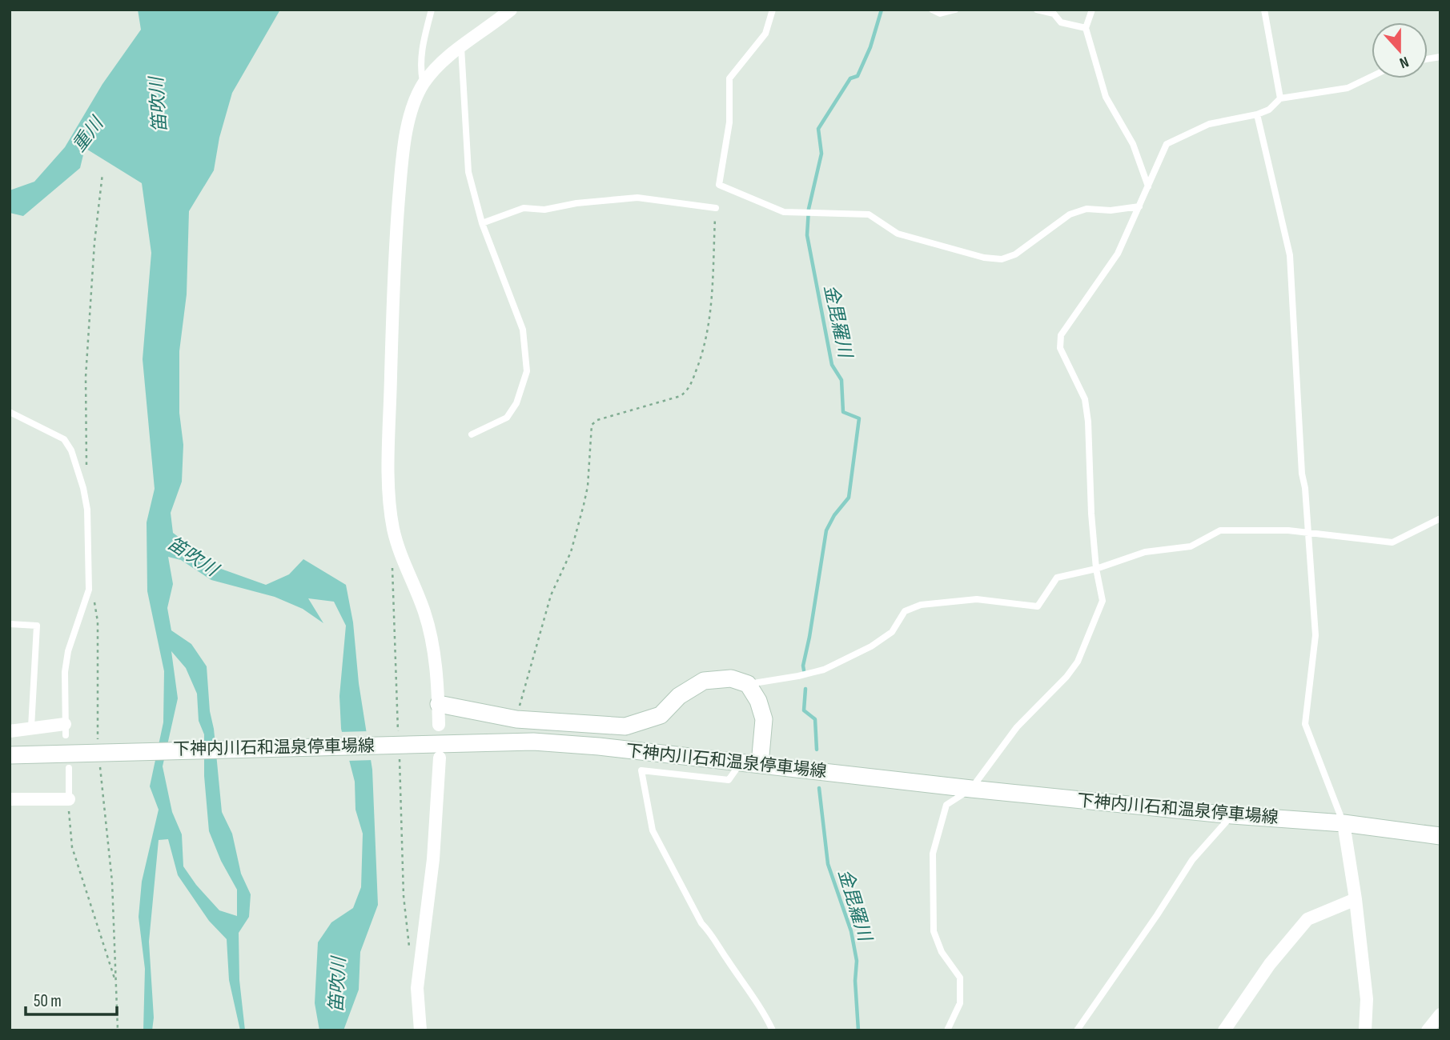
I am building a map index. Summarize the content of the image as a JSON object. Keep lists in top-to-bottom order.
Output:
{
  "streets": {
    "main road": ["下神内川石和温泉停車場線"]
  },
  "water": ["笛吹川", "重川", "金毘羅川"],
  "scale_bar": "50 m",
  "north": "bottom"
}
